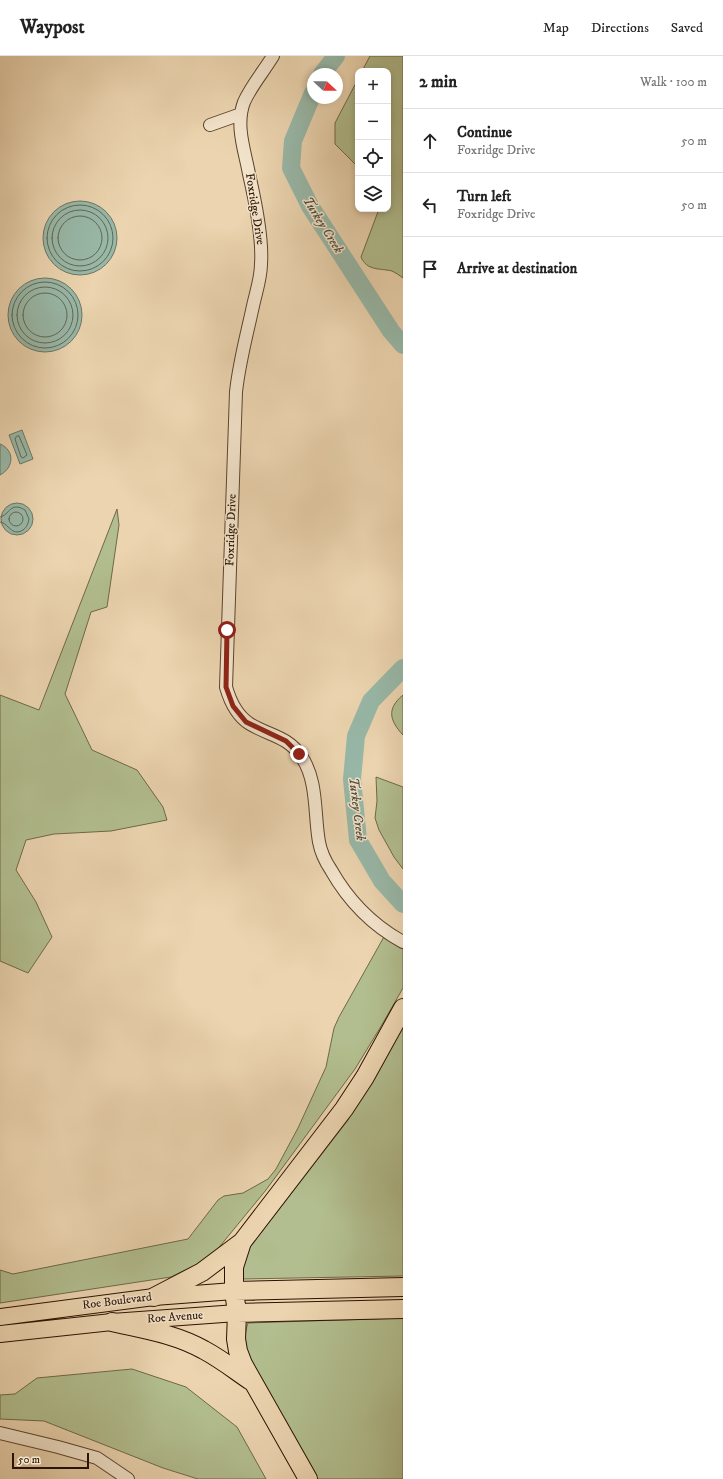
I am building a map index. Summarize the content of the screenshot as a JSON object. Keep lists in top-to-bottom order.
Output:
{
  "streets": {
    "main road": ["Roe Boulevard", "Roe Avenue"],
    "street": ["Foxridge Drive"]
  },
  "crossings": [
    ["Roe Boulevard", "Roe Avenue"]
  ],
  "water": ["Turkey Creek"],
  "scale_bar": "50 m",
  "north": "right",
  "page": {
    "header": "Waypost",
    "nav": ["Map", "Directions", "Saved"],
    "heading": ["2 min", "Walk · 100 m"],
    "map_buttons": ["+", "−"],
    "list": [
      ["Continue", "Foxridge Drive", "50 m"],
      ["Turn left", "Foxridge Drive", "50 m"],
      "Arrive at destination"
    ],
    "scale": "50 m"
  }
}
